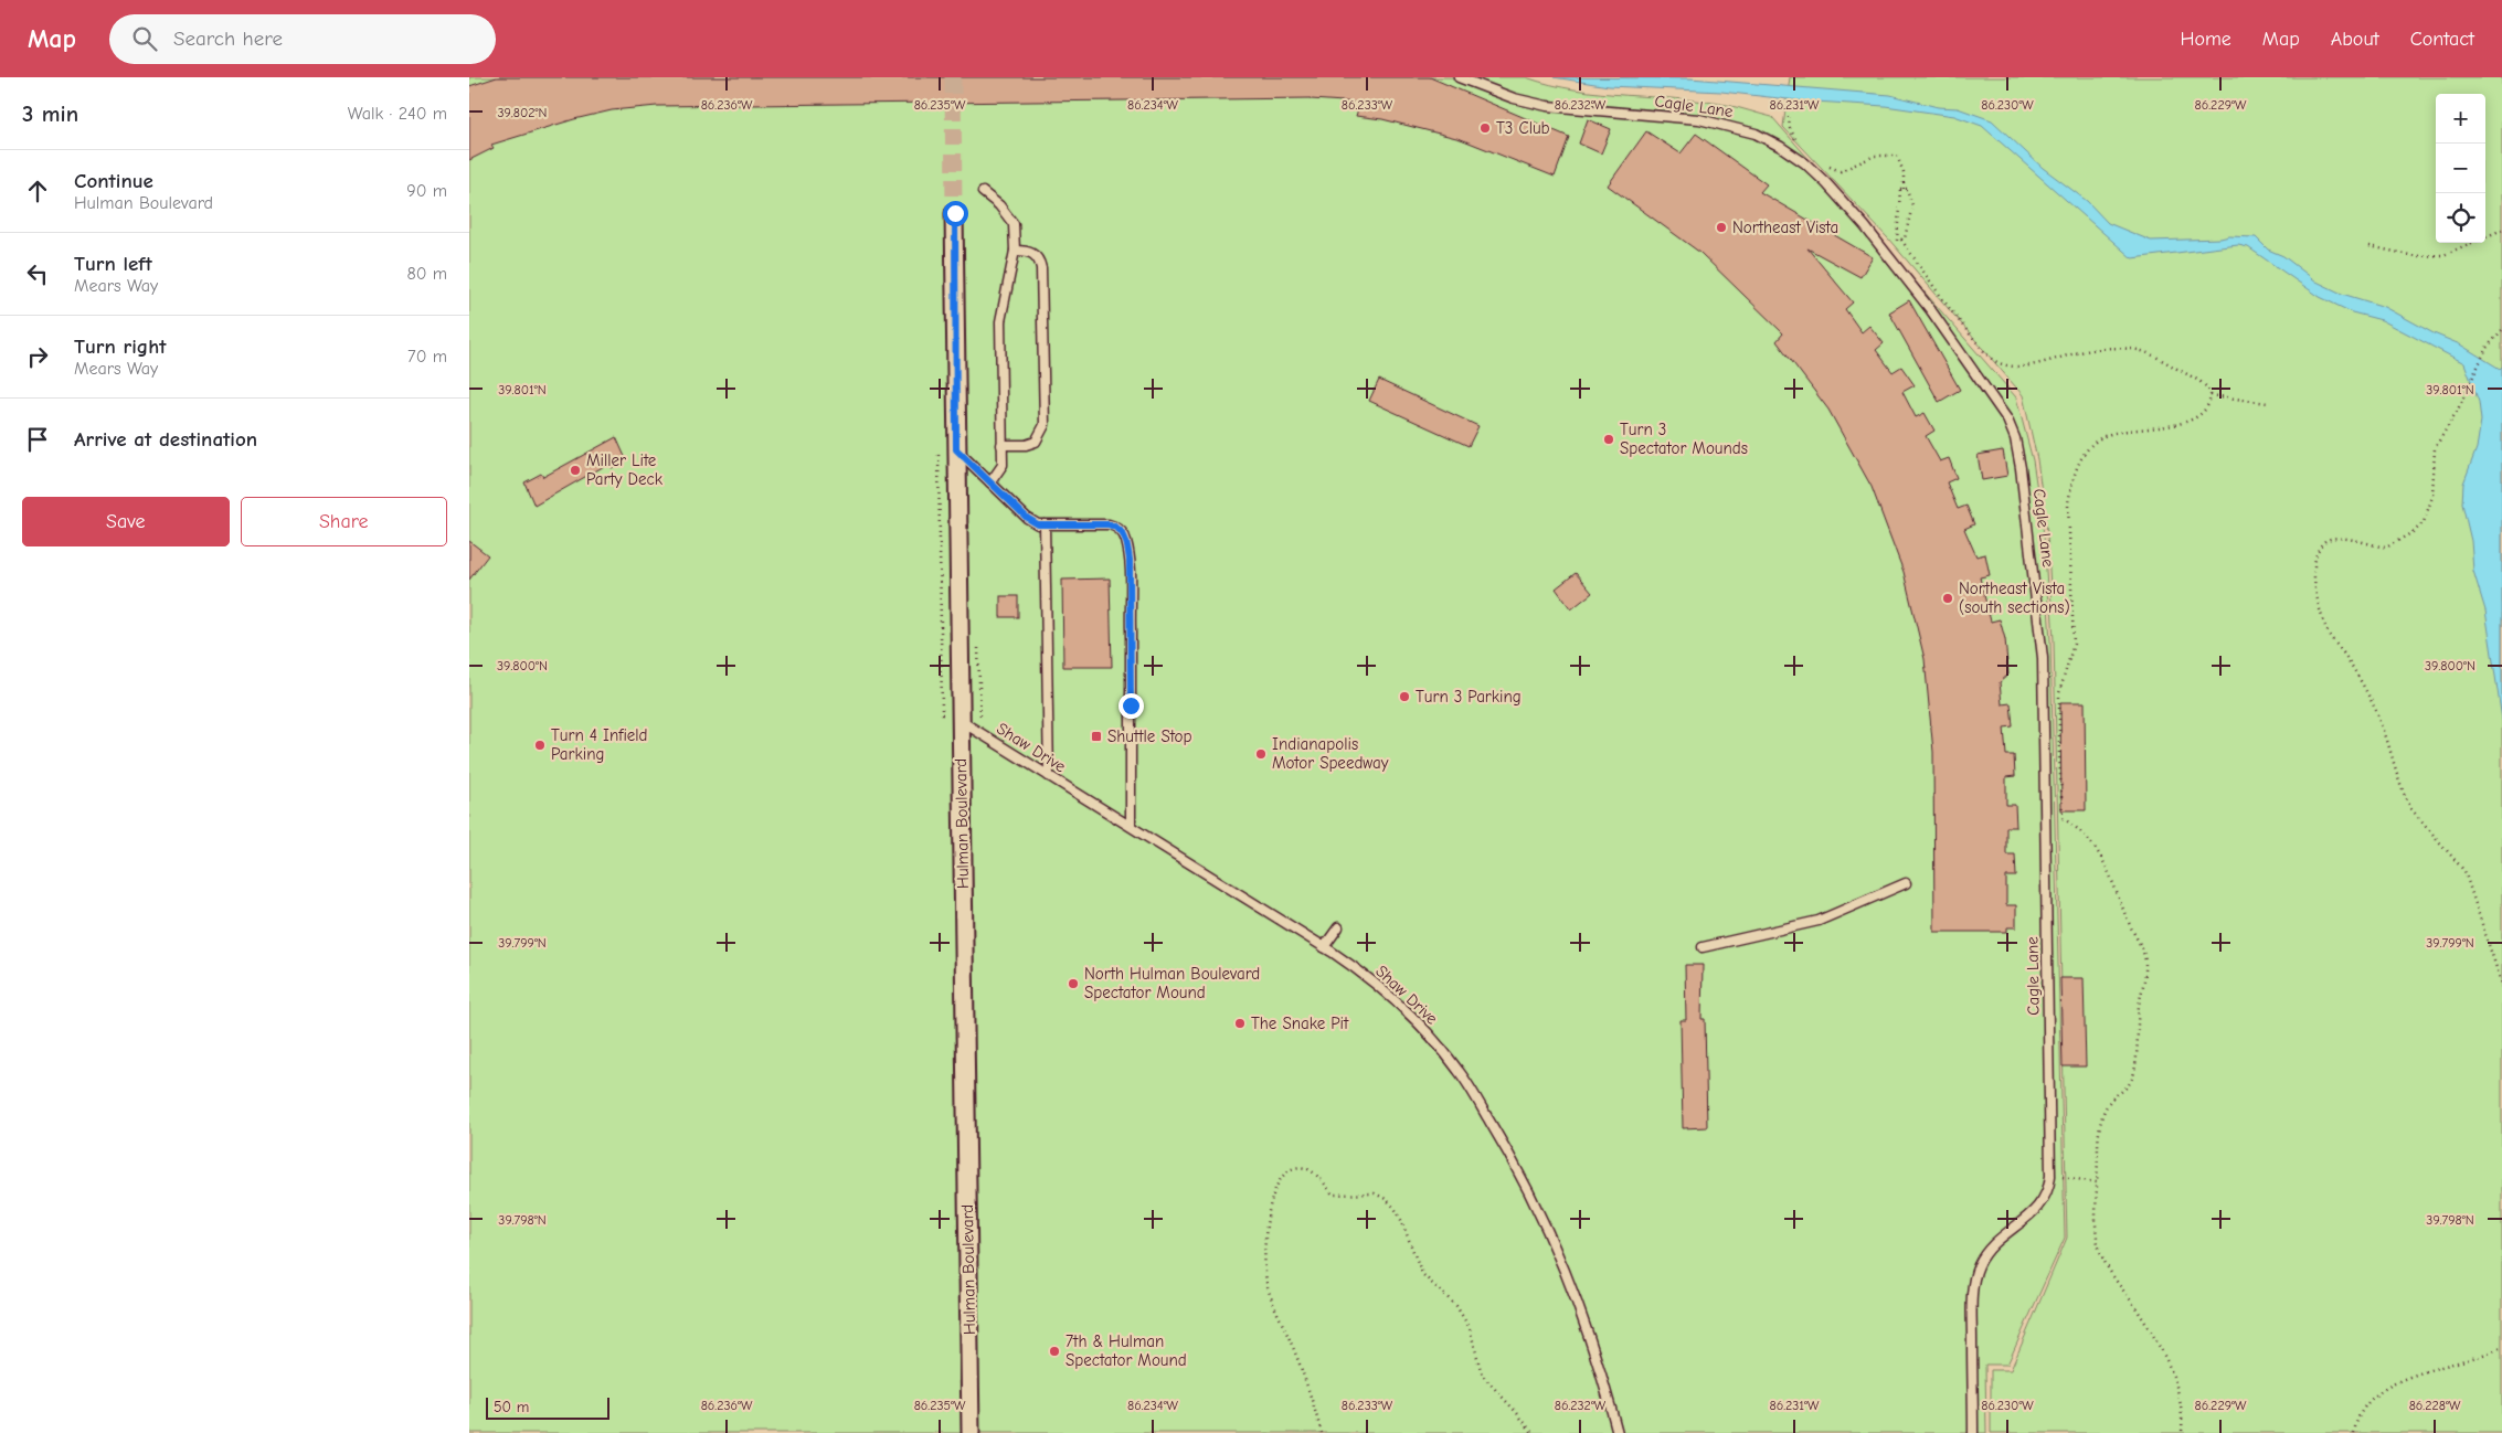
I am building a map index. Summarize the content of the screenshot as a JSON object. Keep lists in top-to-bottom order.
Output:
{
  "streets": {
    "street": ["Hulman Boulevard"],
    "lane": ["Cagle Lane", "Shaw Drive"]
  },
  "crossings": [
    ["Shaw Drive", "Hulman Boulevard"]
  ],
  "places": {
    "other": [
      "T3 Club",
      "Northeast Vista",
      "Turn 3 Spectator Mounds",
      "Miller Lite Party Deck",
      "Northeast Vista (south sections)",
      "Turn 3 Parking",
      "Turn 4 Infield Parking",
      "Indianapolis Motor Speedway",
      "North Hulman Boulevard Spectator Mound",
      "The Snake Pit",
      "7th & Hulman Spectator Mound"
    ],
    "transit": ["Shuttle Stop"]
  },
  "scale_bar": "50 m",
  "page": {
    "header": "Map",
    "search": "Search here",
    "nav": [
      "Home",
      "Map",
      "About",
      "Contact"
    ],
    "heading": ["3 min", "Walk · 240 m"],
    "map_buttons": ["+", "−"],
    "list": [
      ["Continue", "Hulman Boulevard", "90 m"],
      ["Turn left", "Mears Way", "80 m"],
      ["Turn right", "Mears Way", "70 m"],
      "Arrive at destination"
    ],
    "buttons": ["Save", "Share"],
    "scale": "50 m"
  },
  "coordinates": [
    "86.236°W",
    "86.235°W",
    "86.234°W",
    "86.233°W",
    "86.232°W",
    "86.231°W",
    "86.230°W",
    "86.229°W",
    "39.802°N",
    "39.801°N",
    "39.800°N",
    "39.799°N",
    "39.798°N",
    "86.228°W"
  ]
}
